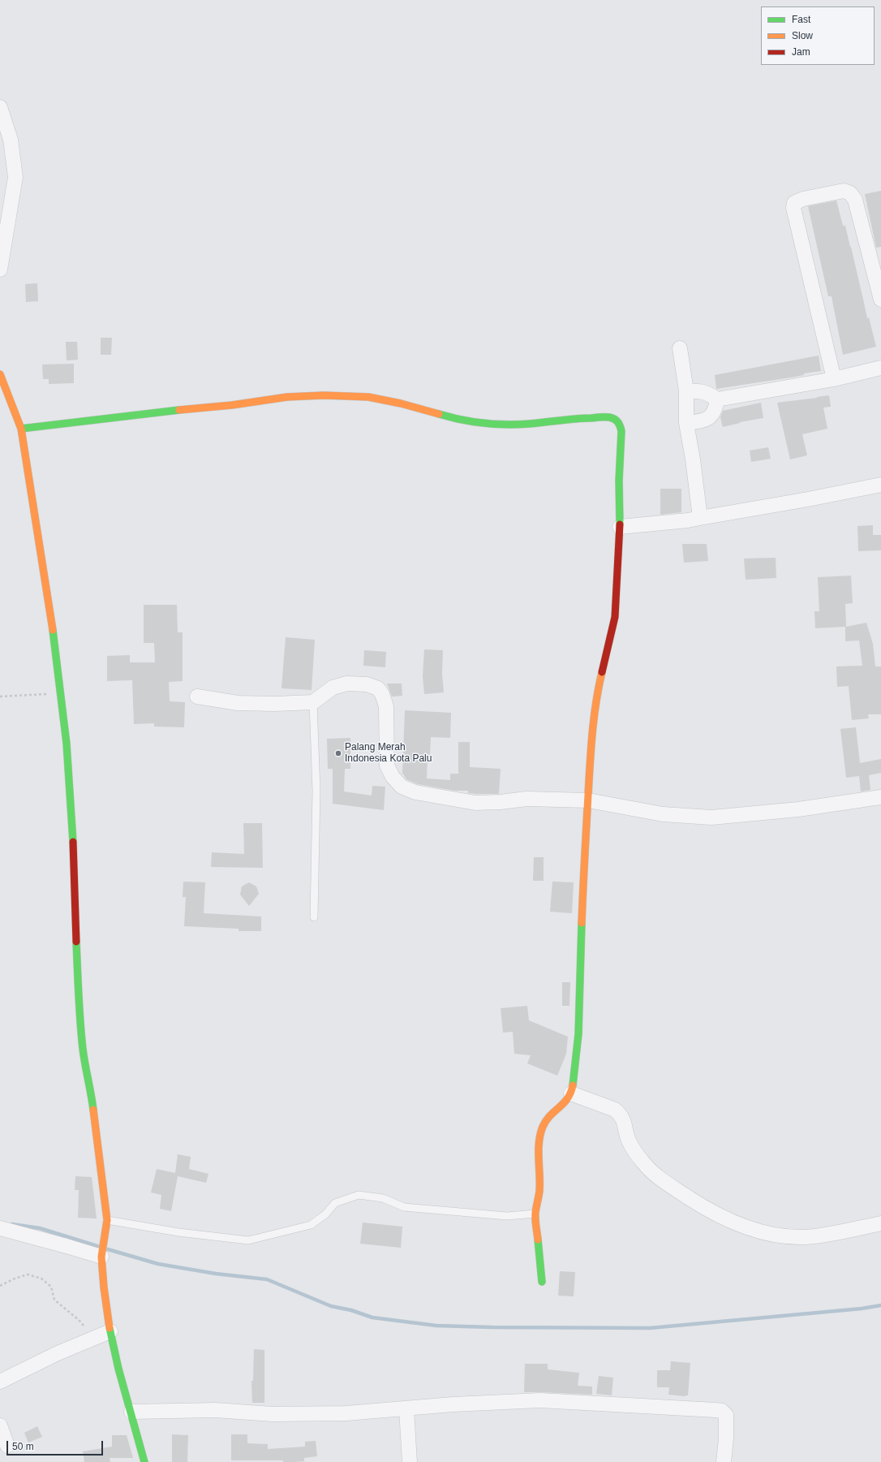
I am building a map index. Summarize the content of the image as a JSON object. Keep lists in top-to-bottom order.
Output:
{
  "places": ["Palang Merah Indonesia Kota Palu"],
  "legend": ["Fast", "Slow", "Jam"],
  "scale_bar": "50 m"
}
